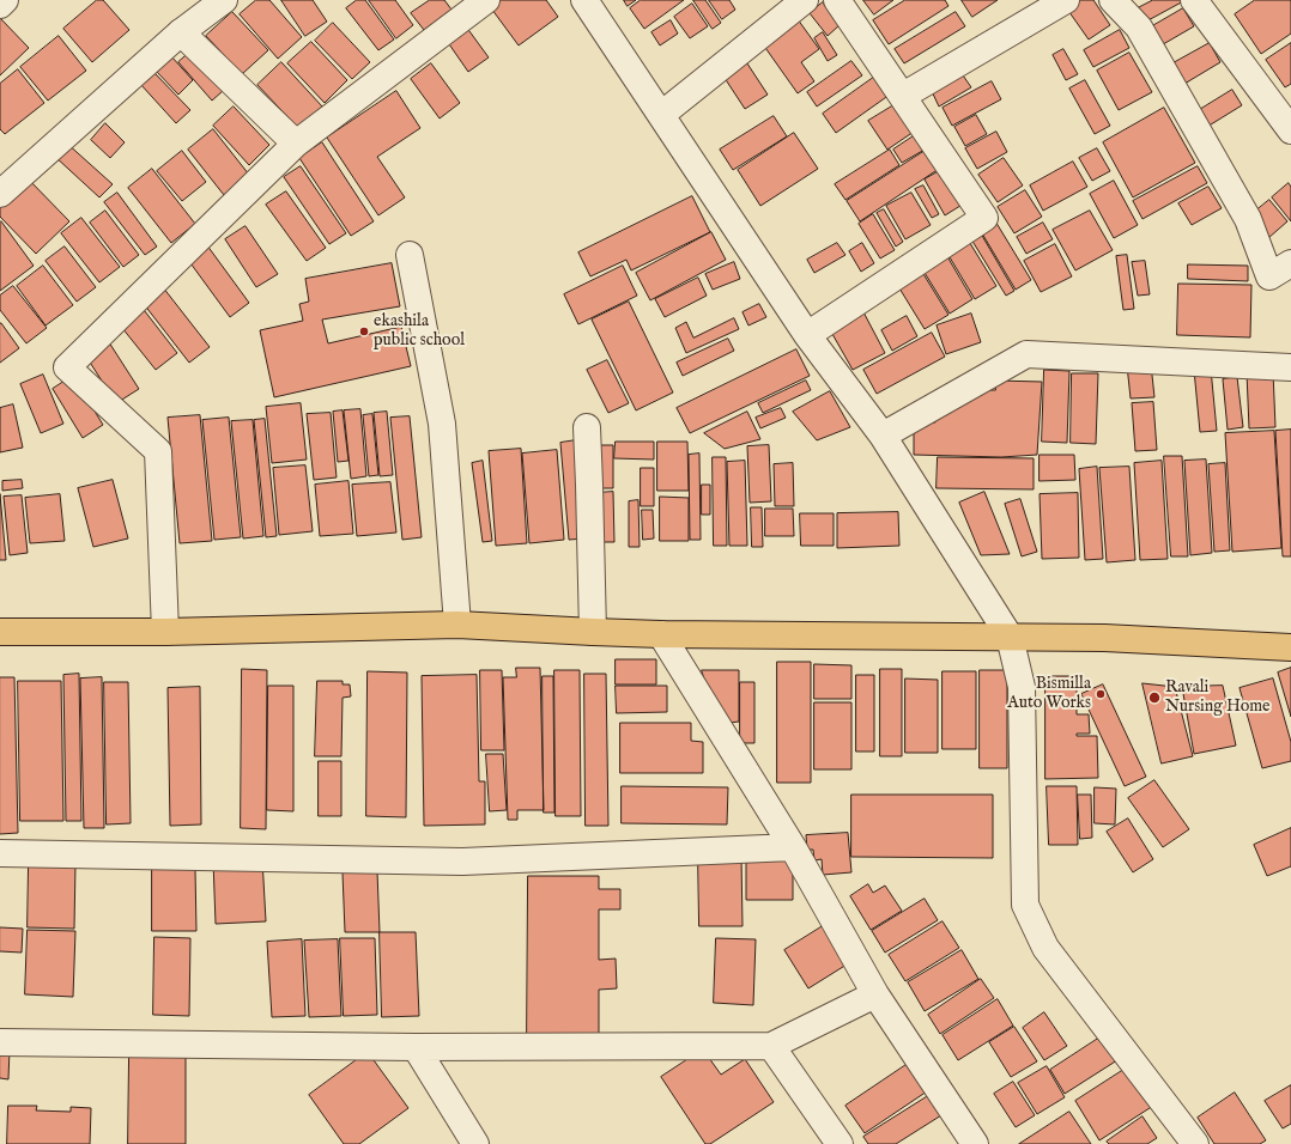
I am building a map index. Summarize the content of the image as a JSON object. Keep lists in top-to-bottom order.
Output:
{
  "places": ["ekashila public school", "Bismilla Auto Works", "Ravali Nursing Home"]
}
